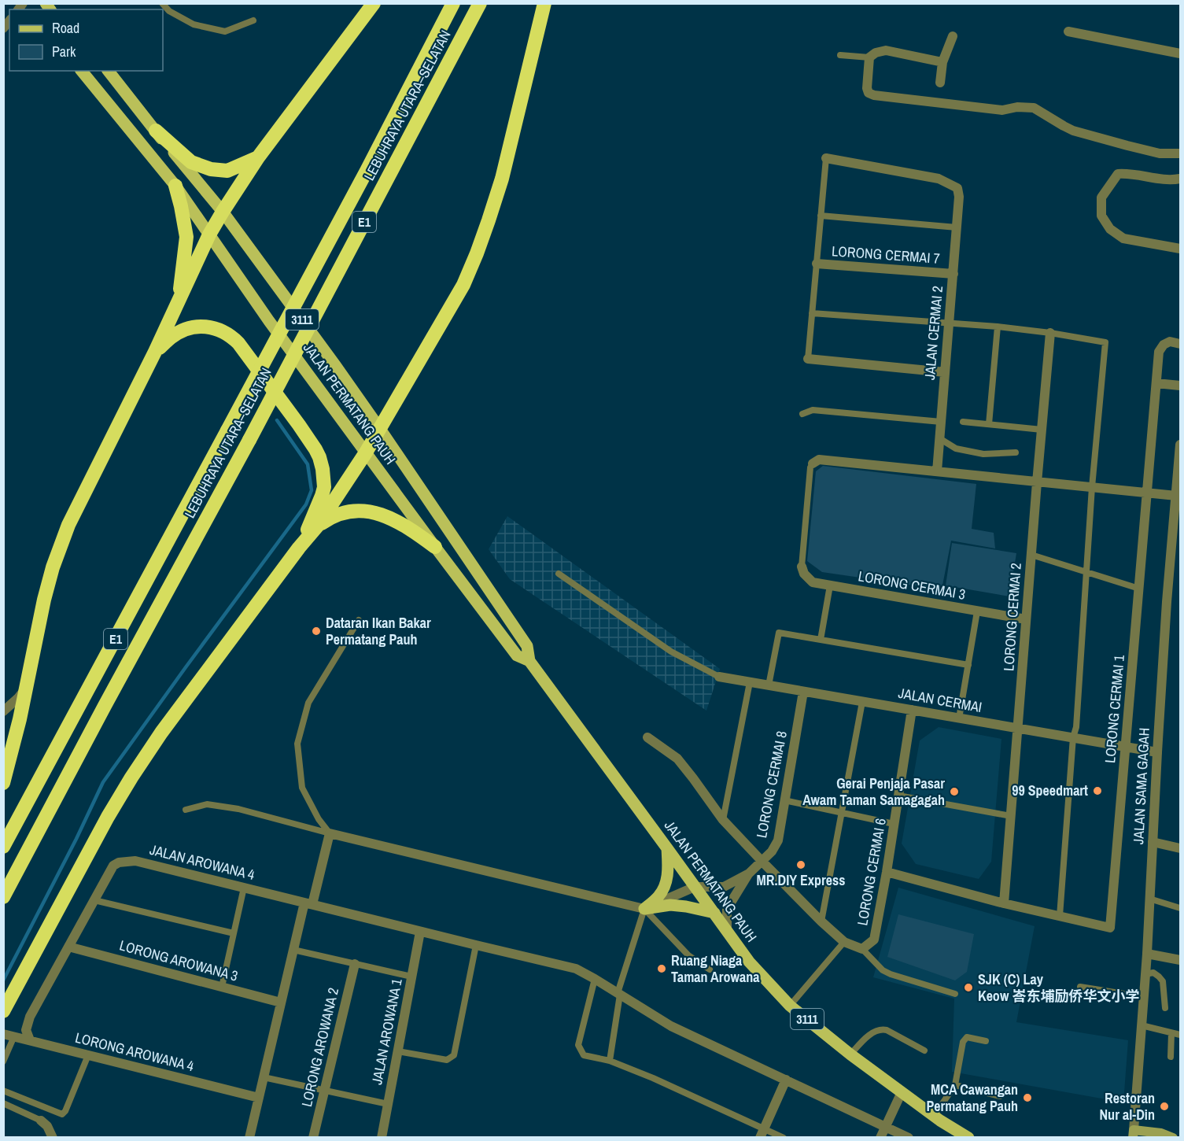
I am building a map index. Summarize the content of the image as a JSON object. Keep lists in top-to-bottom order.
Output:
{
  "streets": {
    "highway": ["LEBUHRAYA UTARA–SELATAN", "E1"],
    "main road": ["3111", "JALAN PERMATANG PAUH"],
    "street": [
      "LORONG CERMAI 7",
      "JALAN CERMAI 2",
      "LORONG CERMAI 3",
      "LORONG CERMAI 2",
      "JALAN CERMAI",
      "LORONG CERMAI 1",
      "LORONG CERMAI 8",
      "JALAN SAMA GAGAH",
      "JALAN AROWANA 4",
      "LORONG CERMAI 6",
      "LORONG AROWANA 3",
      "JALAN AROWANA 1",
      "LORONG AROWANA 2",
      "LORONG AROWANA 4"
    ]
  },
  "crossings": [
    ["LORONG CERMAI 7", "JALAN CERMAI 2"],
    ["JALAN PERMATANG PAUH", "LORONG CERMAI 8"],
    ["LORONG CERMAI 3", "LORONG CERMAI 2"],
    ["LORONG CERMAI 2", "JALAN CERMAI"],
    ["JALAN CERMAI", "LORONG CERMAI 1"],
    ["JALAN CERMAI", "LORONG CERMAI 8"],
    ["JALAN CERMAI", "JALAN SAMA GAGAH"],
    ["JALAN CERMAI", "LORONG CERMAI 6"],
    ["JALAN AROWANA 4", "LORONG AROWANA 3"],
    ["JALAN AROWANA 4", "JALAN AROWANA 1"],
    ["JALAN AROWANA 4", "LORONG AROWANA 4"]
  ],
  "places": [
    "Dataran Ikan Bakar Permatang Pauh",
    "99 Speedmart",
    "Gerai Penjaja Pasar Awam Taman Samagagah",
    "MR.DIY Express",
    "Ruang Niaga Taman Arowana",
    "SJK (C) Lay Keow 峇东埔励侨华文小学",
    "MCA Cawangan Permatang Pauh",
    "Restoran Nur al-Din"
  ],
  "legend": ["Road", "Park"]
}
